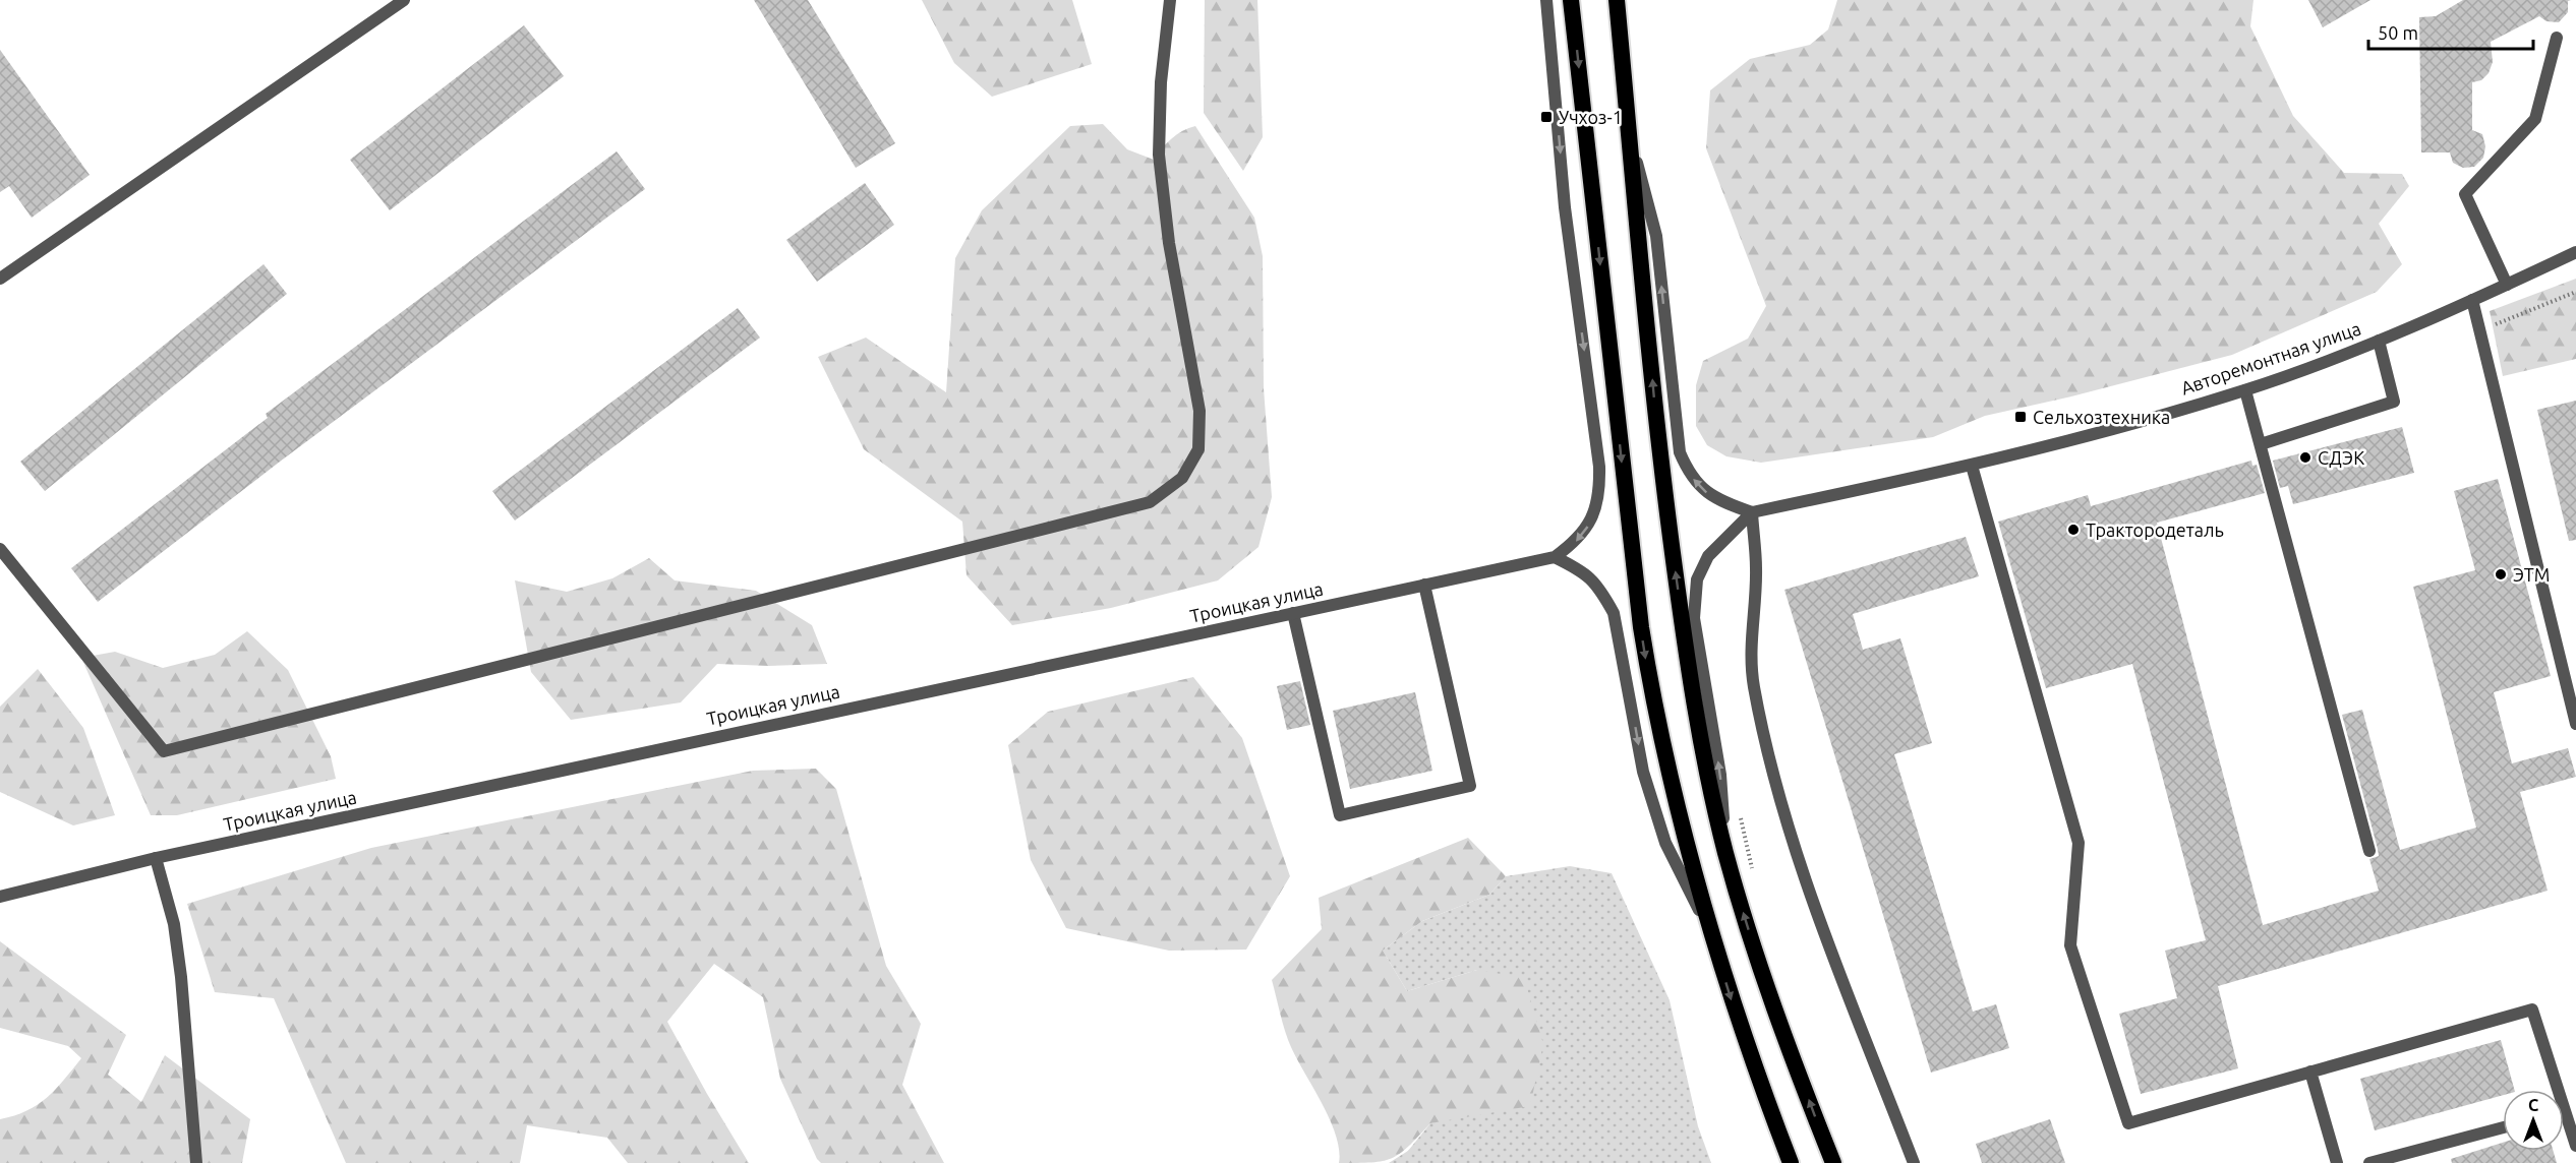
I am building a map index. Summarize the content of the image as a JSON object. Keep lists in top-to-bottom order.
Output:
{
  "streets": {
    "street": ["Авторемонтная улица", "Троицкая улица"]
  },
  "places": {
    "transit": ["Учхоз-1", "Сельхозтехника"],
    "other": ["СДЭК", "Трактородеталь", "ЭТМ"]
  },
  "scale_bar": "50 m",
  "north": "top"
}
